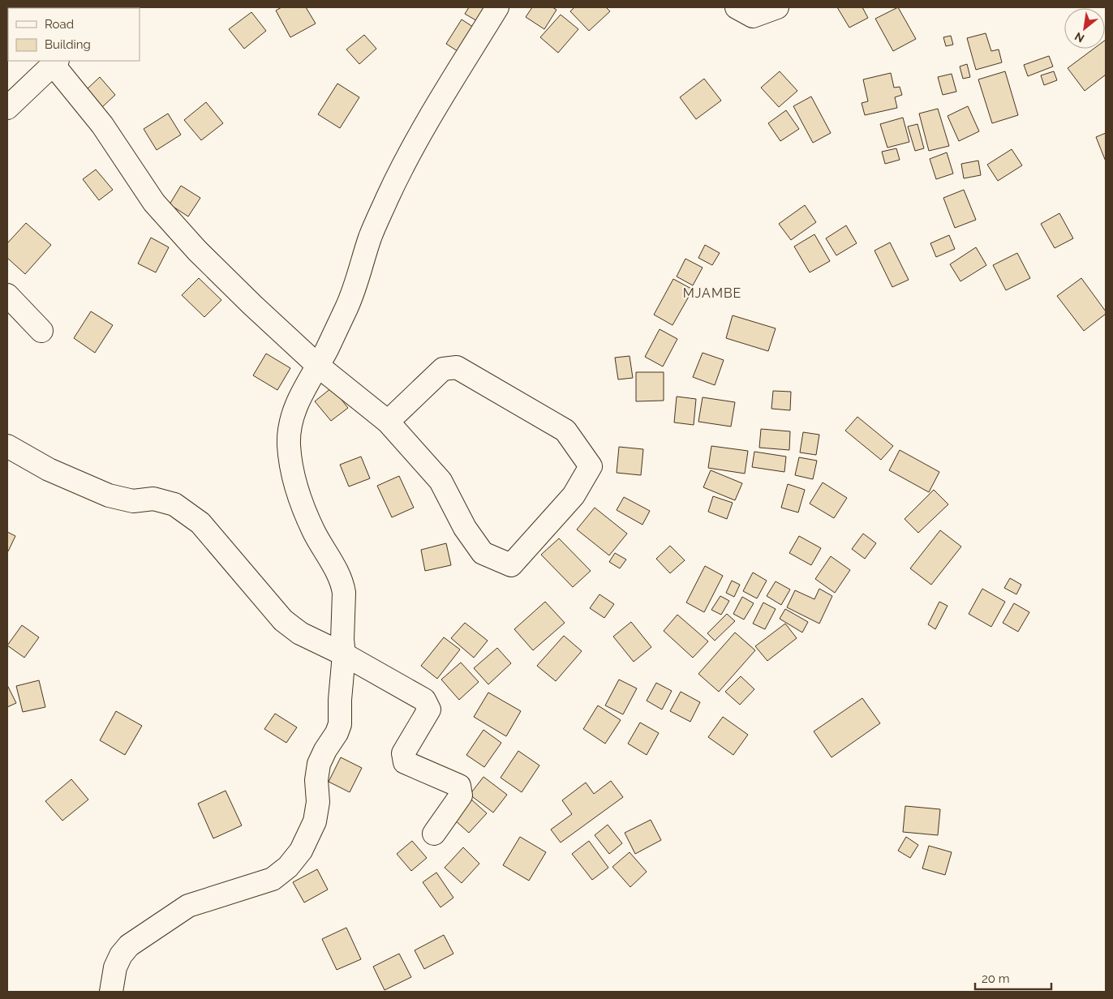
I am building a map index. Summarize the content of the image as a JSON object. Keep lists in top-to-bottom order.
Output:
{
  "districts": ["MJAMBE"],
  "legend": ["Road", "Building"],
  "scale_bar": "20 m",
  "north": "bottom left"
}
